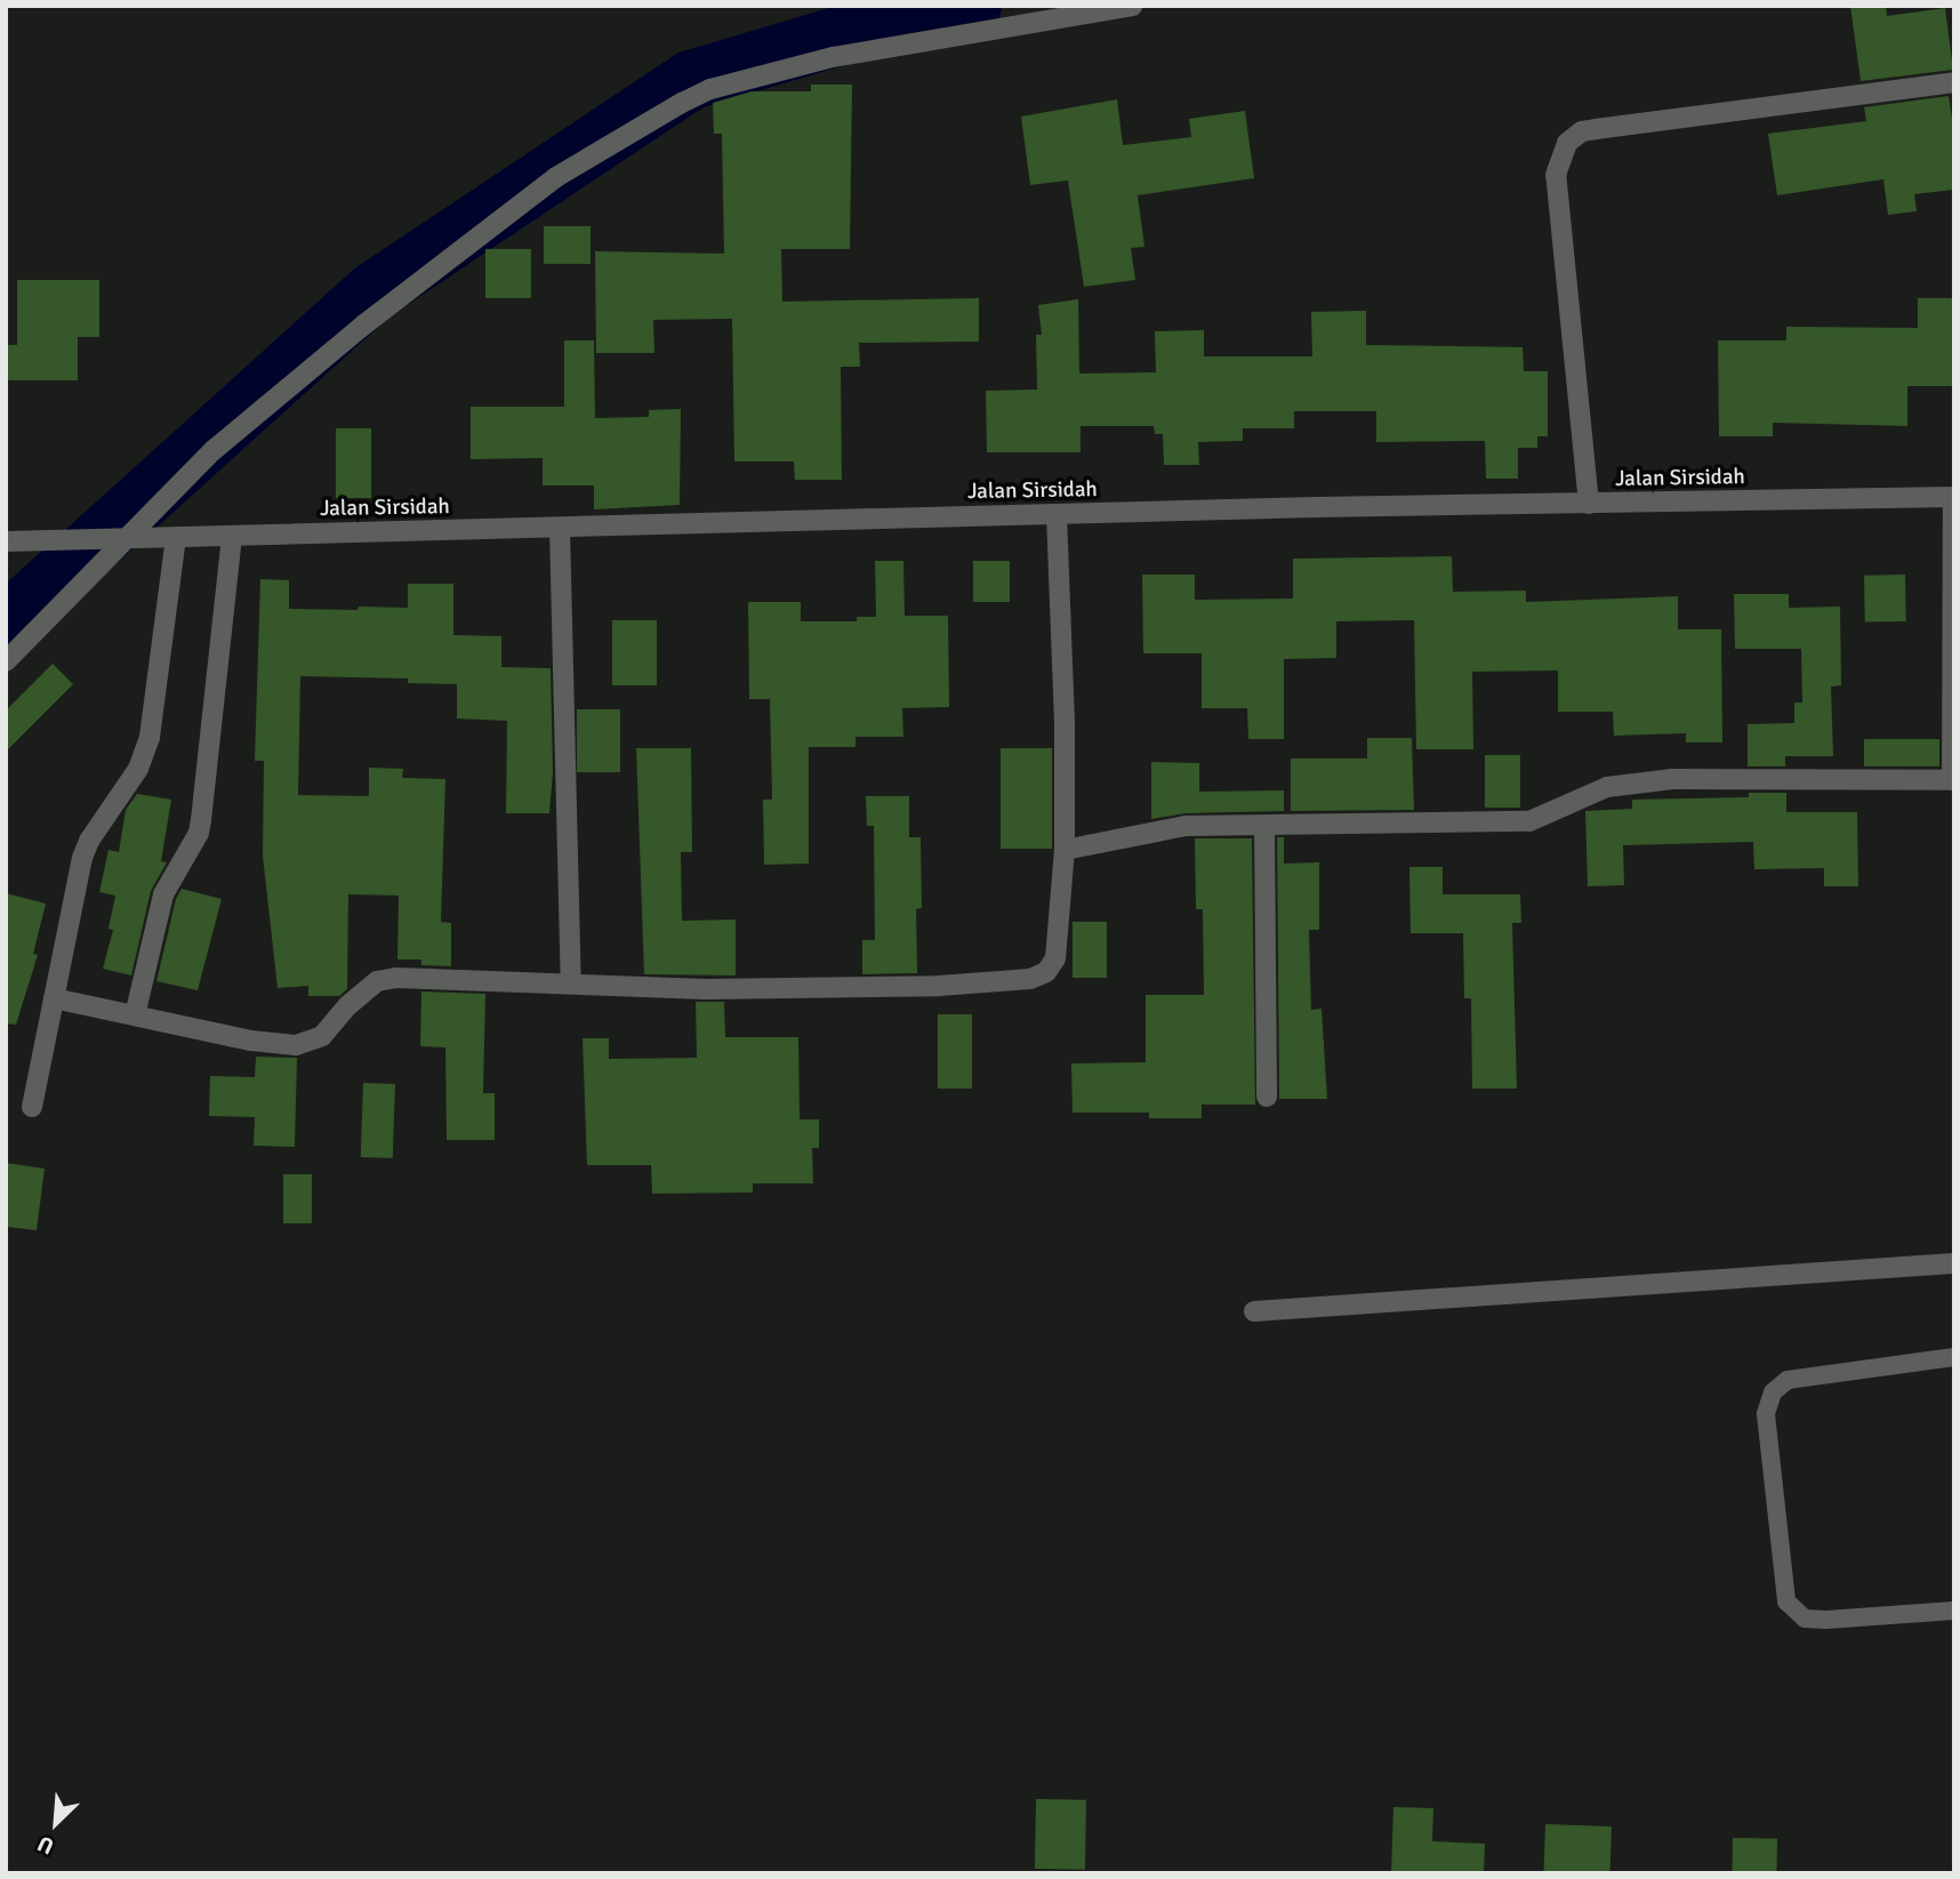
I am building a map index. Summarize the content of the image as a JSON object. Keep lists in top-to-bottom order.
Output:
{
  "streets": {
    "street": ["Jalan Sirsidah"]
  },
  "north": "bottom left"
}
